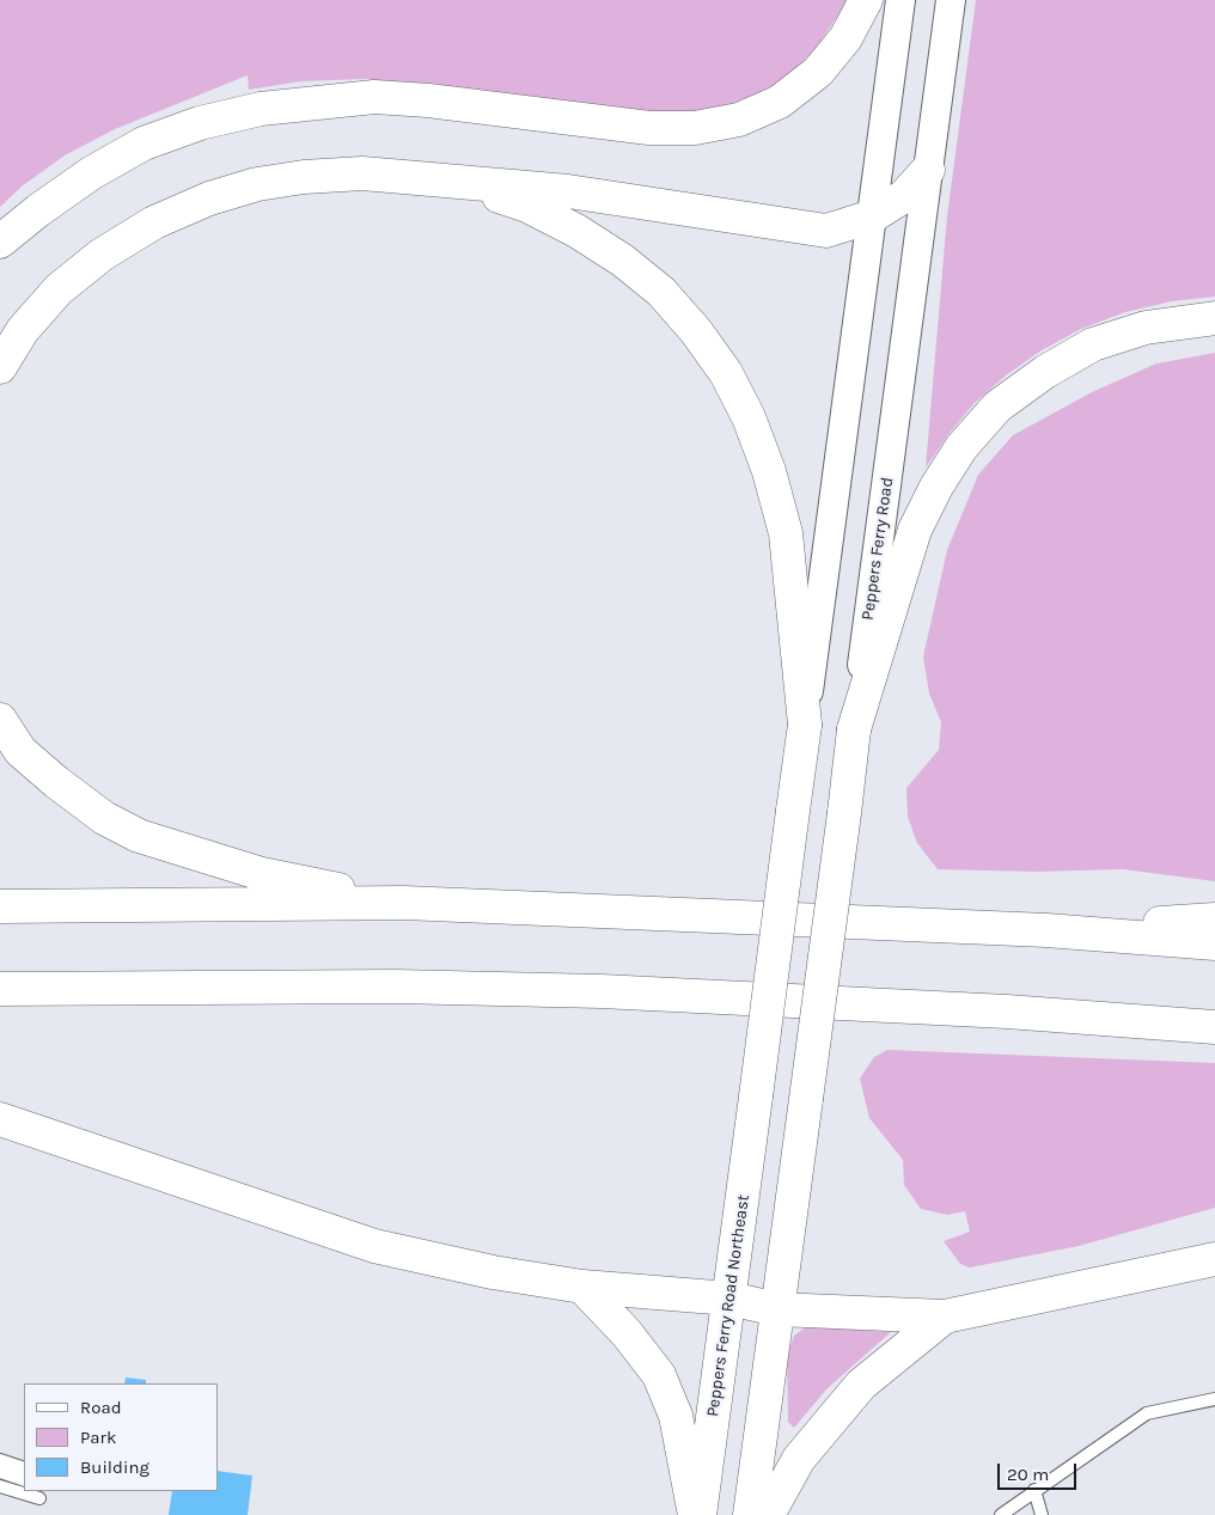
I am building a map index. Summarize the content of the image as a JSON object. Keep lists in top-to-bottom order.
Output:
{
  "streets": {
    "main road": ["Peppers Ferry Road", "Peppers Ferry Road Northeast"]
  },
  "legend": ["Road", "Park", "Building"],
  "scale_bar": "20 m"
}
